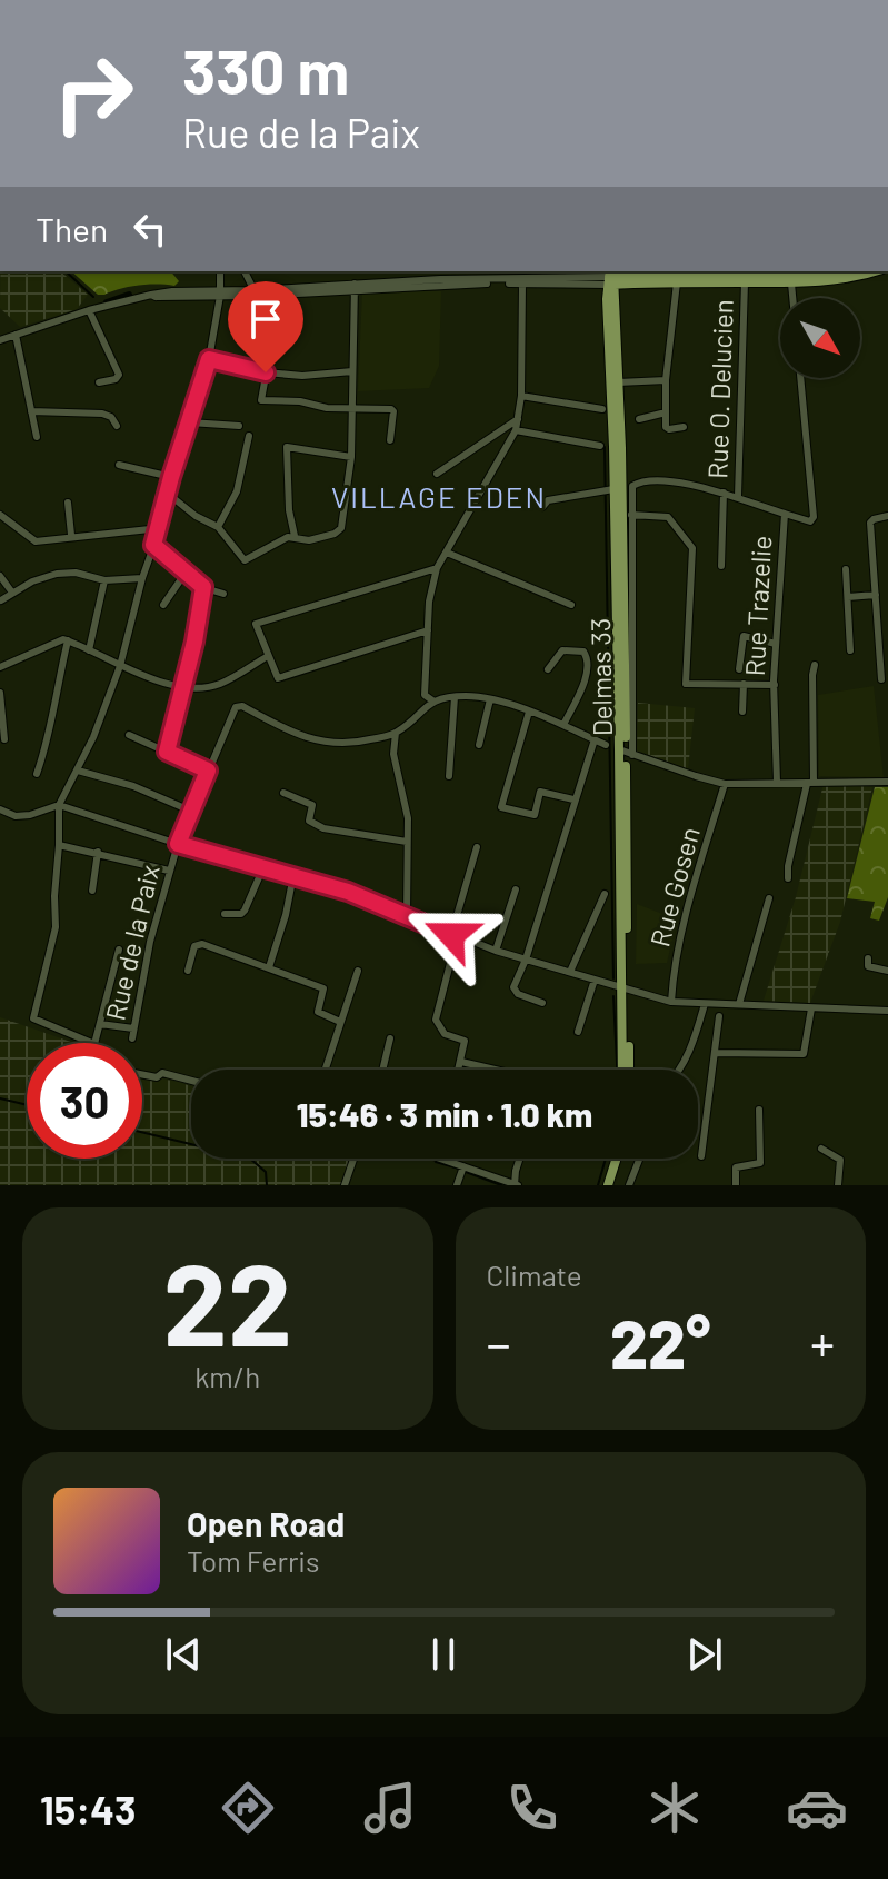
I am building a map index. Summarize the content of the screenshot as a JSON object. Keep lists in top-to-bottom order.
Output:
{
  "streets": {
    "main road": ["Delmas 33"],
    "street": [
      "Rue O. Delucien",
      "Rue Trazelie",
      "Rue Gosen",
      "Rue de la Paix"
    ]
  },
  "districts": ["VILLAGE EDEN"],
  "north": "bottom right",
  "page": {
    "turn": ["330 m", "Rue de la Paix"],
    "then": "Then",
    "limit": "30",
    "trip": "15:46 · 3 min · 1.0 km",
    "tile": [
      ["22", "km/h"],
      "Climate"
    ],
    "heat": ["−", "22°", "+"],
    "song": ["Open Road", "Tom Ferris"],
    "tabs": "15:43"
  }
}
